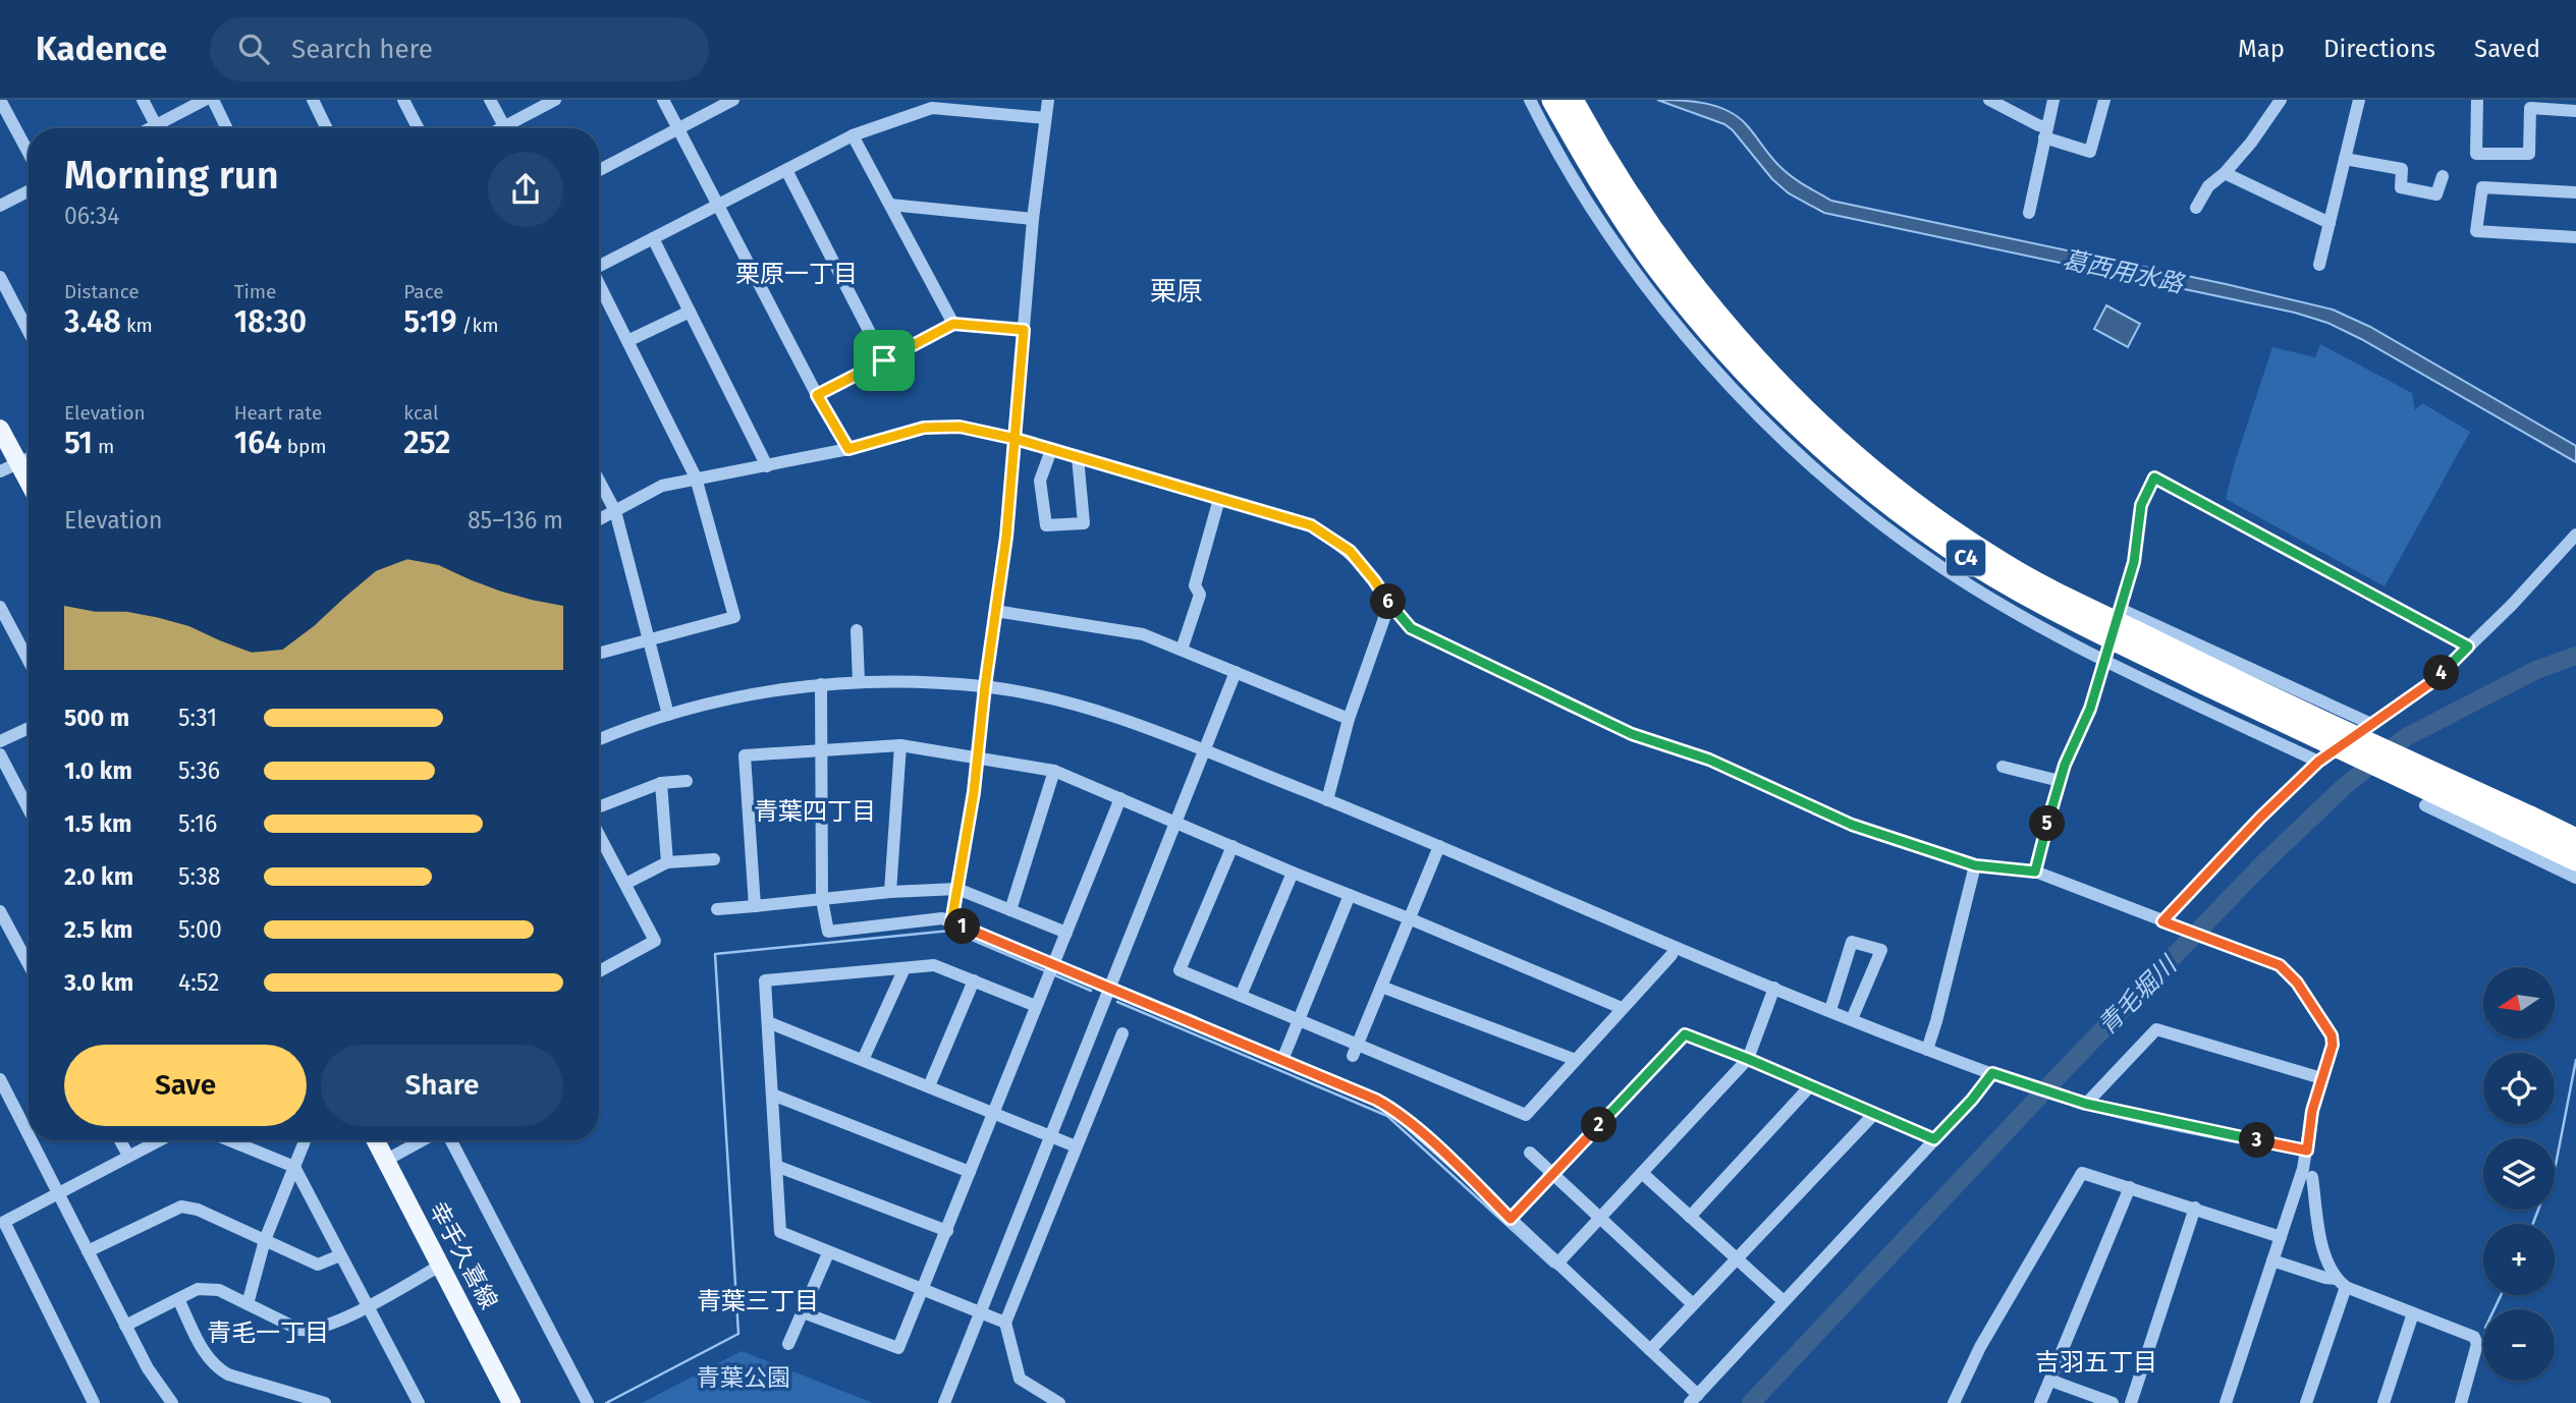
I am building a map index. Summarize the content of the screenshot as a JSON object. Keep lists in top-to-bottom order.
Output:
{
  "streets": {
    "highway": ["C4"],
    "main road": ["幸手久喜線"]
  },
  "districts": [
    "栗原一丁目",
    "栗原",
    "青葉四丁目",
    "青葉三丁目",
    "青毛一丁目",
    "吉羽五丁目"
  ],
  "water": ["葛西用水路", "青毛堀川"],
  "parks": ["青葉公園"],
  "north": "left",
  "page": {
    "header": "Kadence",
    "search": "Search here",
    "nav": ["Map", "Directions", "Saved"],
    "heading": ["Morning run", "06:34"],
    "stats": [
      ["Distance", "3.48 km"],
      ["Time", "18:30"],
      ["Pace", "5:19 /km"],
      ["Elevation", "51 m"],
      ["Heart rate", "164 bpm"],
      ["kcal", "252"]
    ],
    "chart": ["Elevation", "85–136 m"],
    "pins": [
      "6",
      "4",
      "5",
      "1",
      "2",
      "3"
    ],
    "list": [
      {
        "name": "500 m",
        "note": "5:31"
      },
      {
        "name": "1.0 km",
        "note": "5:36"
      },
      {
        "name": "1.5 km",
        "note": "5:16"
      },
      {
        "name": "2.0 km",
        "note": "5:38"
      },
      {
        "name": "2.5 km",
        "note": "5:00"
      },
      {
        "name": "3.0 km",
        "note": "4:52"
      }
    ],
    "map_buttons": ["+", "−"],
    "buttons": ["Save", "Share"]
  }
}
